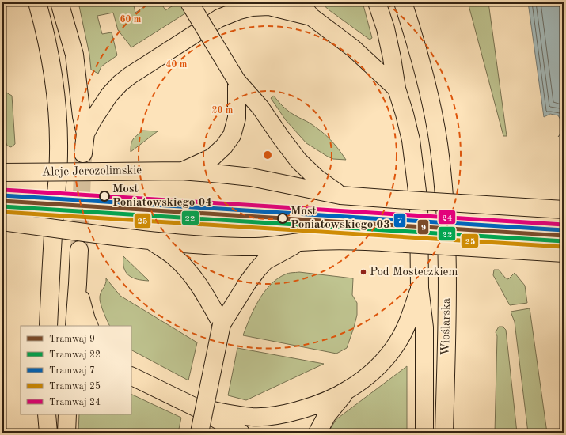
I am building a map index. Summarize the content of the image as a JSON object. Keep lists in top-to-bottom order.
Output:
{
  "streets": {
    "main road": ["Aleje Jerozolimskie", "Wioślarska"]
  },
  "places": ["Most Poniatowskiego 04", "Most Poniatowskiego 03", "Pod Mosteczkiem"],
  "lines": [
    "tram line 24",
    "tram line 7",
    "tram line 9",
    "tram line 22",
    "tram line 25"
  ],
  "legend": [
    "Tramwaj 9",
    "Tramwaj 22",
    "Tramwaj 7",
    "Tramwaj 25",
    "Tramwaj 24"
  ],
  "rings": ["60 m", "40 m", "20 m"]
}
